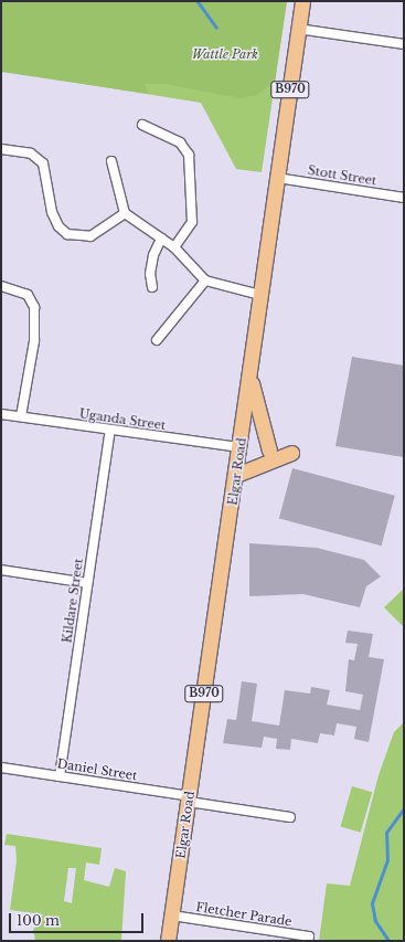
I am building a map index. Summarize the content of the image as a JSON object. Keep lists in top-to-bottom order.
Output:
{
  "streets": {
    "main road": ["B970", "Elgar Road"],
    "street": [
      "Stott Street",
      "Uganda Street",
      "Kildare Street",
      "Daniel Street",
      "Fletcher Parade"
    ]
  },
  "crossings": [
    ["Stott Street", "Elgar Road"],
    ["Uganda Street", "Elgar Road"],
    ["Uganda Street", "Kildare Street"],
    ["Elgar Road", "Daniel Street"],
    ["Elgar Road", "Fletcher Parade"],
    ["Kildare Street", "Daniel Street"]
  ],
  "parks": ["Wattle Park"],
  "scale_bar": "100 m"
}
